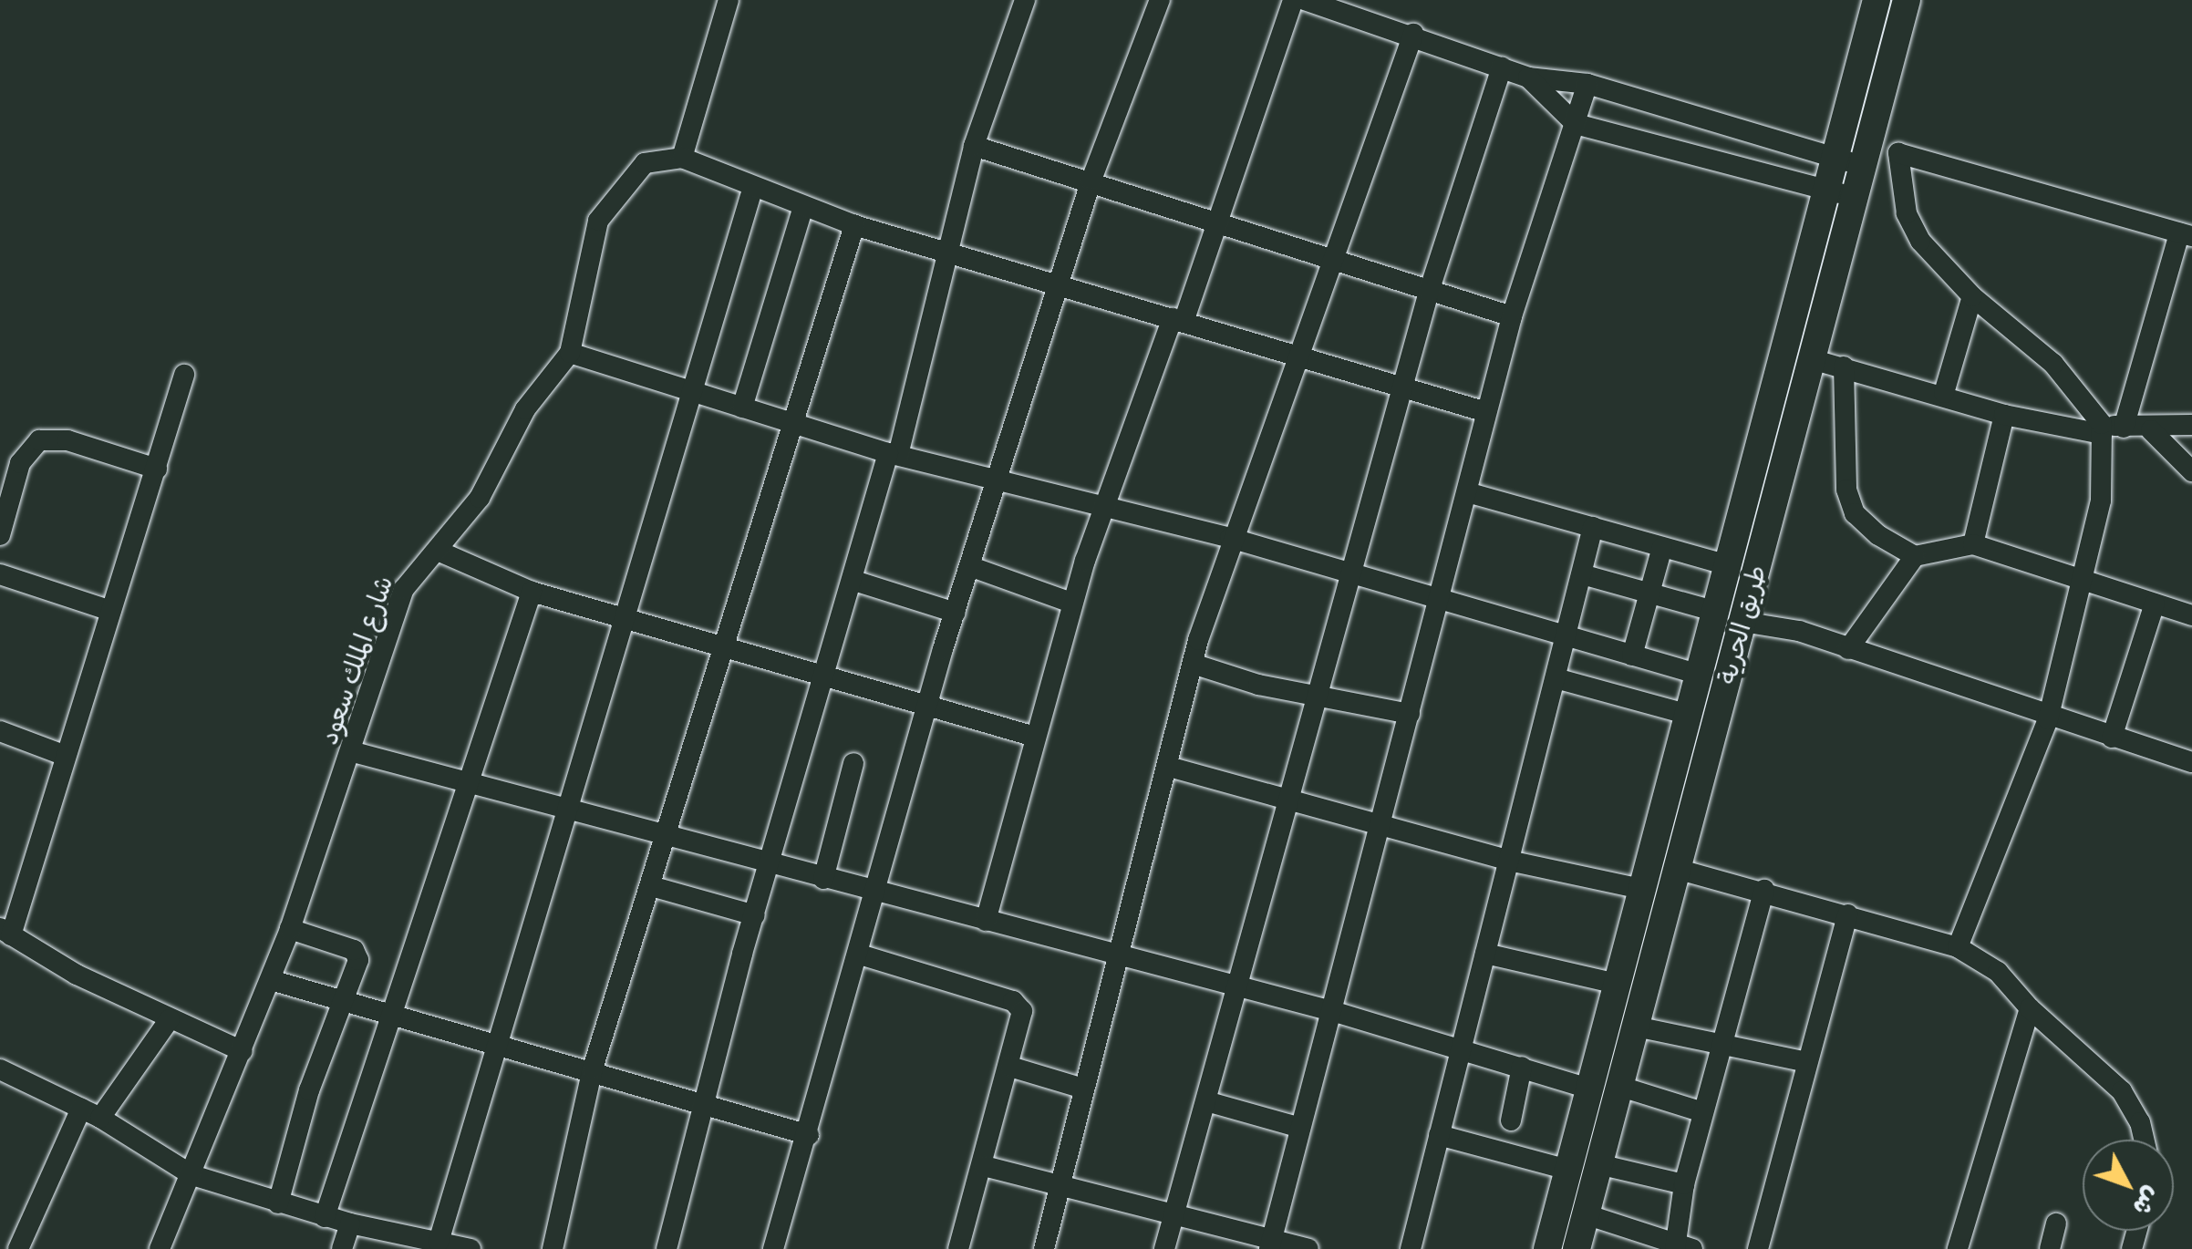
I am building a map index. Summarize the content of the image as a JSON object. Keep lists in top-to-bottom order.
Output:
{
  "streets": {
    "main road": ["طريق الحرية"],
    "street": ["شارع الملك سعود"]
  },
  "north": "bottom right"
}
